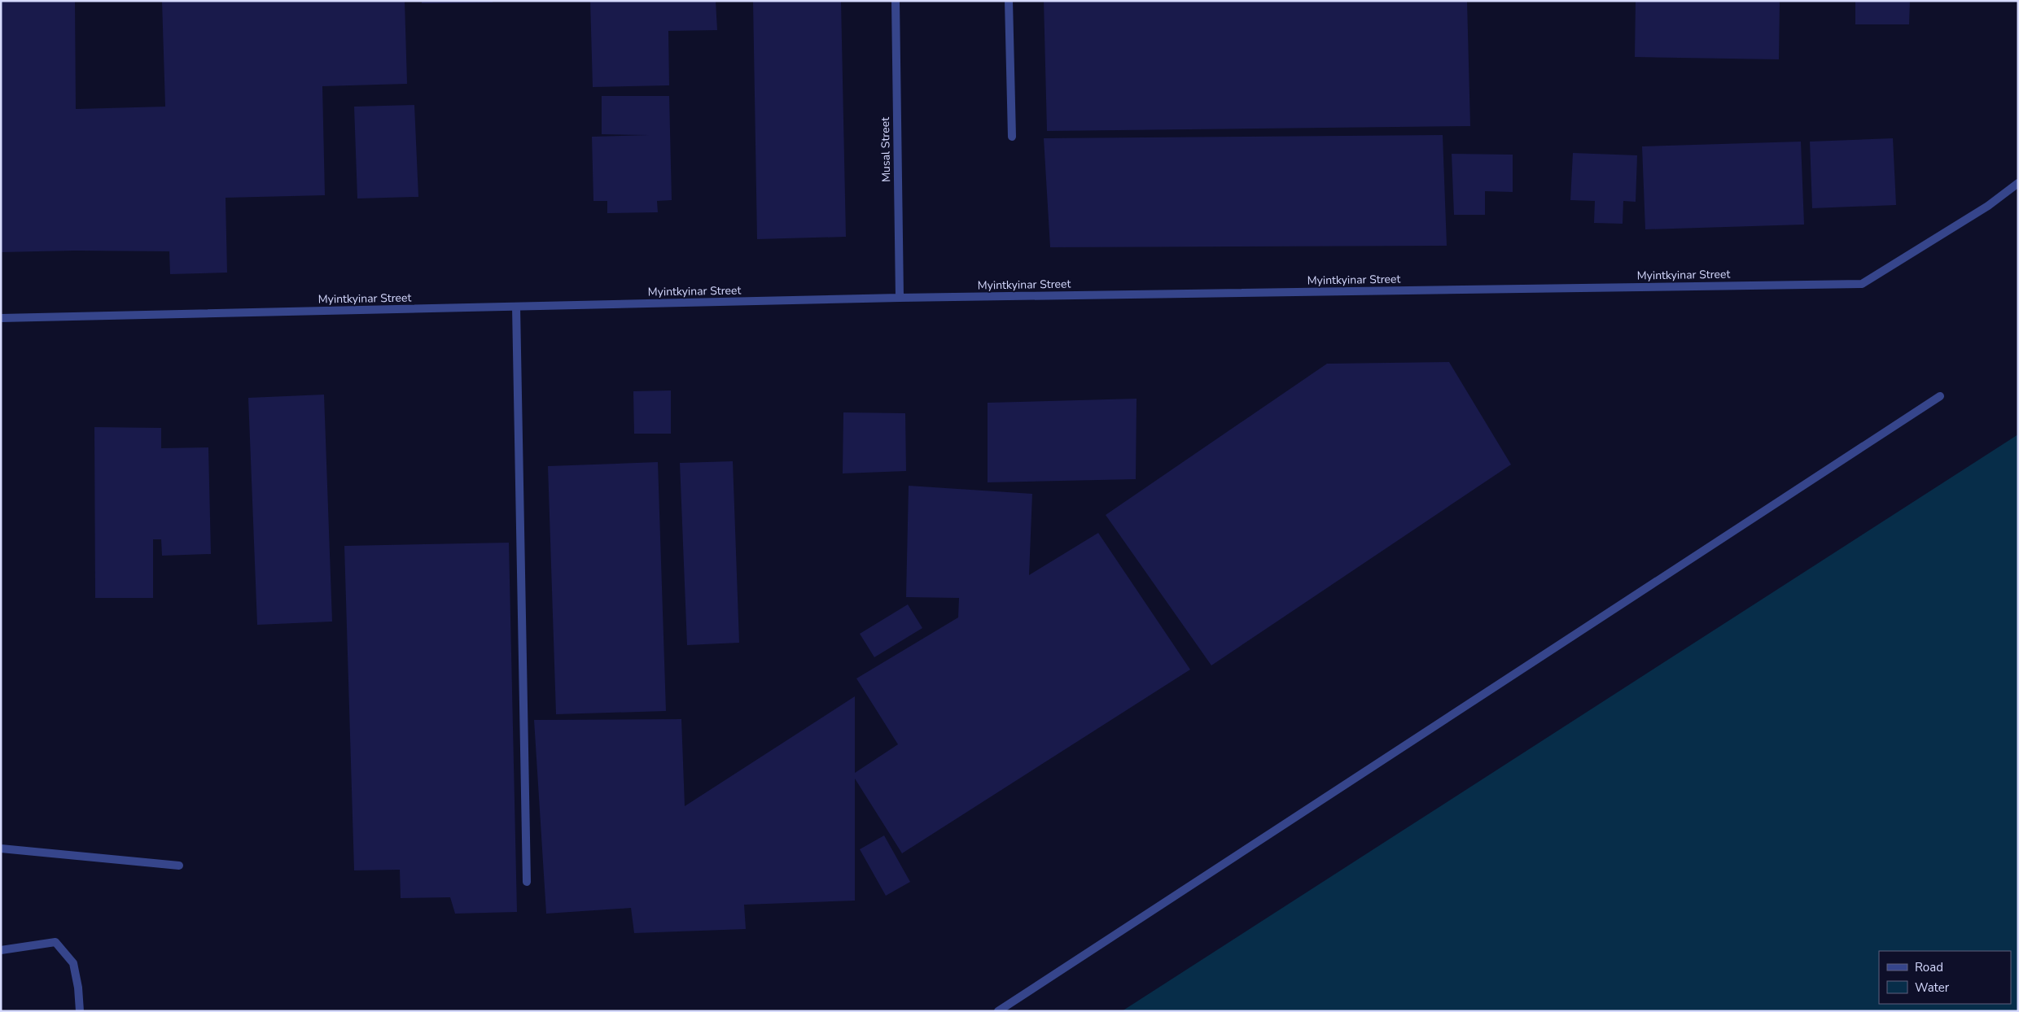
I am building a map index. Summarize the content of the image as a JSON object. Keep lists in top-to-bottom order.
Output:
{
  "streets": {
    "street": ["Musal Street", "Myintkyinar Street"]
  },
  "crossings": [
    ["Musal Street", "Myintkyinar Street"]
  ],
  "legend": ["Road", "Water"]
}
